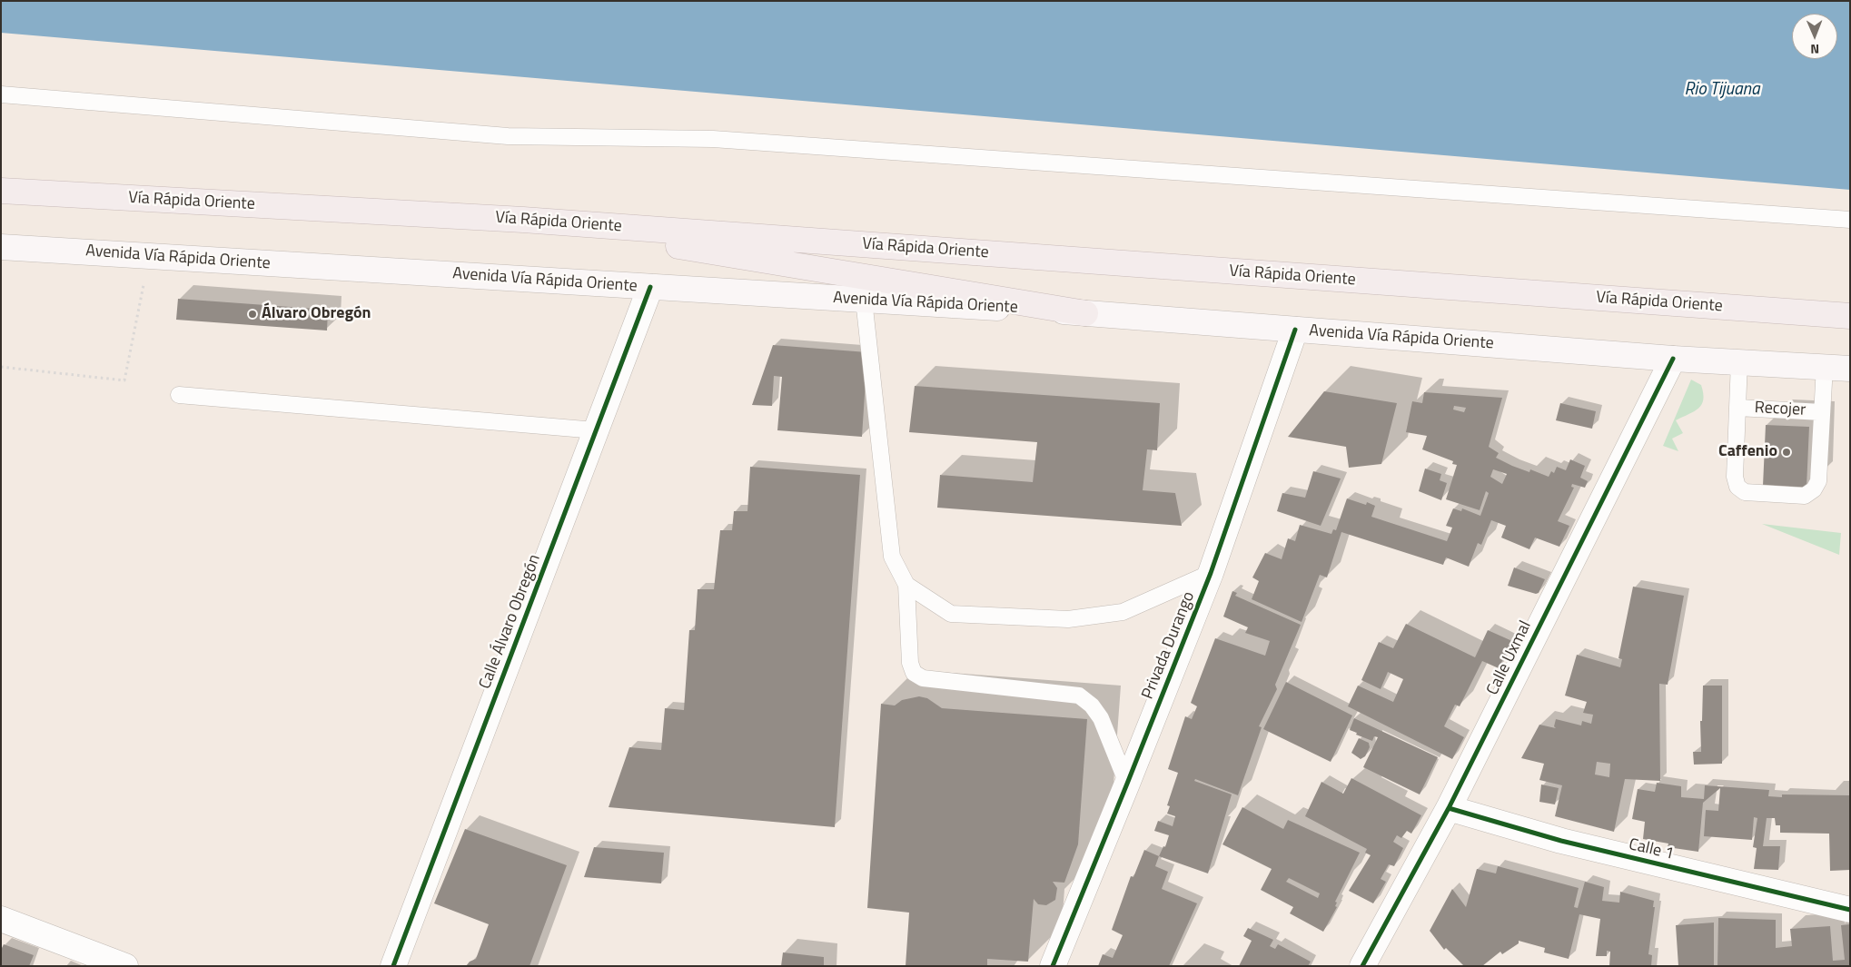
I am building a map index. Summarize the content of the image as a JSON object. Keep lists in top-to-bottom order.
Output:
{
  "streets": {
    "highway": ["Vía Rápida Oriente"],
    "main road": ["Avenida Vía Rápida Oriente"],
    "street": [
      "Calle Álvaro Obregón",
      "Privada Durango",
      "Calle Uxmal",
      "Calle 1"
    ],
    "lane": ["Recojer"]
  },
  "crossings": [
    ["Avenida Vía Rápida Oriente", "Calle Álvaro Obregón"],
    ["Avenida Vía Rápida Oriente", "Privada Durango"],
    ["Avenida Vía Rápida Oriente", "Calle Uxmal"],
    ["Calle Uxmal", "Calle 1"]
  ],
  "water": ["Rio Tijuana"],
  "places": ["Álvaro Obregón", "Caffenio"],
  "north": "bottom"
}
